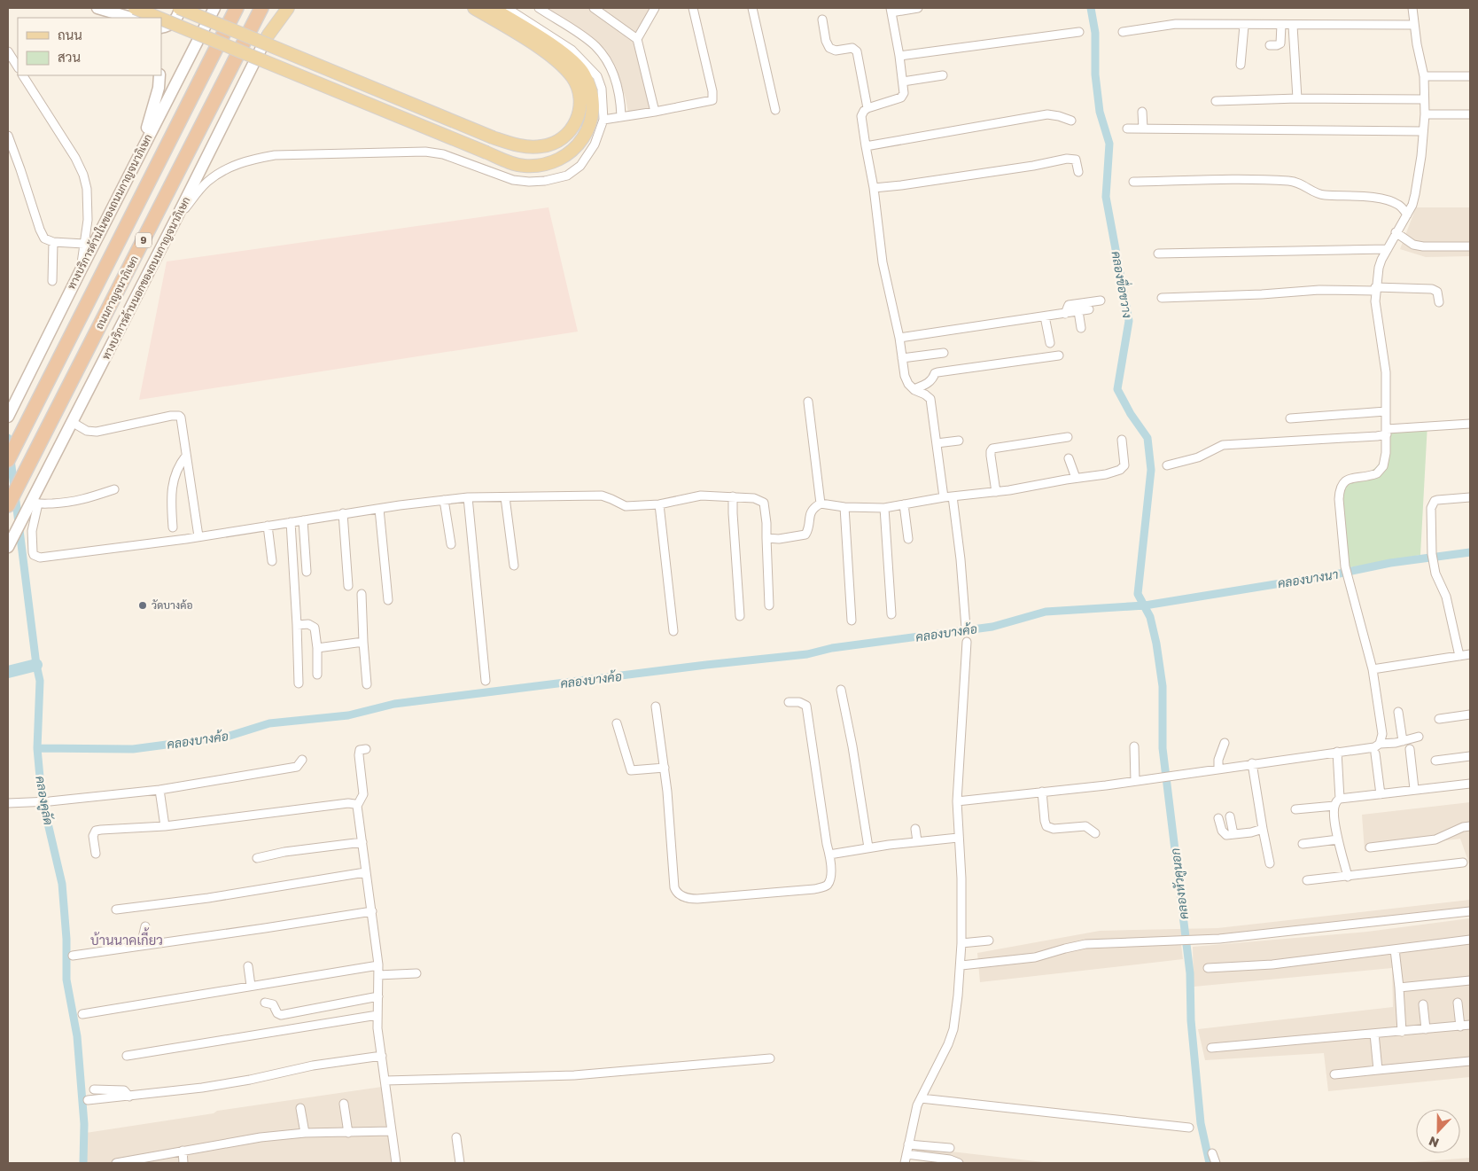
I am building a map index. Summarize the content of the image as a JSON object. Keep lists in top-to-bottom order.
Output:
{
  "streets": {
    "highway": ["9", "ถนนกาญจนาภิเษก"],
    "main road": ["ทางบริการด้านในของถนนกาญจนาภิเษก", "ทางบริการด้านนอกของถนนกาญจนาภิเษก"]
  },
  "districts": ["บ้านนาคเกี้ยว"],
  "water": [
    "คลองขื่อขวาง",
    "คลองบางนา",
    "คลองบางค้อ",
    "คลองคูลัด",
    "คลองหัวคูนอก"
  ],
  "places": ["วัดบางค้อ"],
  "legend": ["ถนน", "สวน"],
  "north": "bottom"
}
